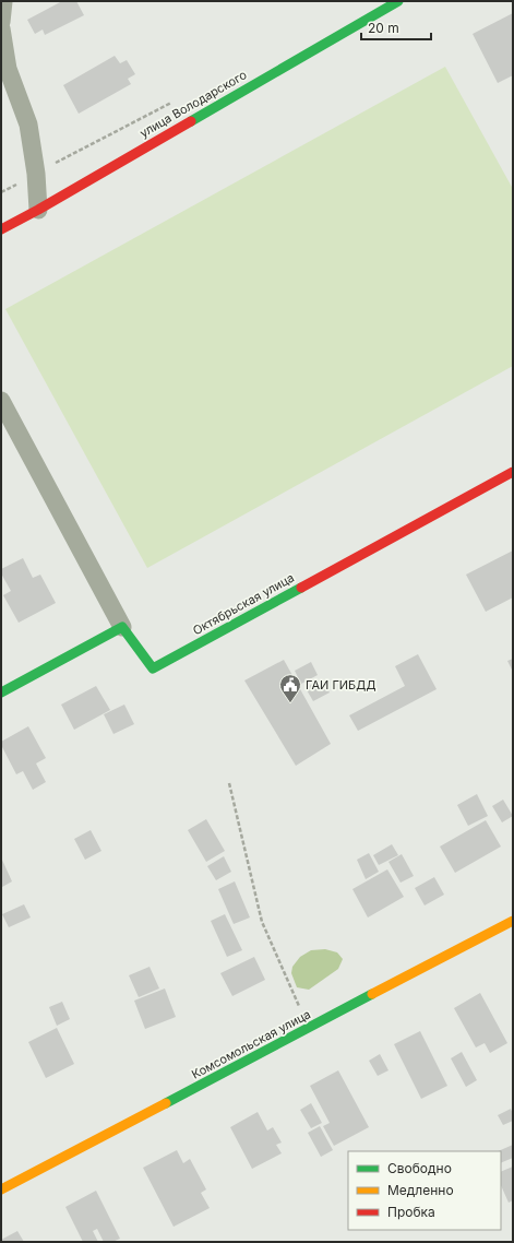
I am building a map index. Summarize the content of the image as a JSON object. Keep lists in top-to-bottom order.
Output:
{
  "streets": {
    "street": ["улица Володарского", "Октябрьская улица", "Комсомольская улица"]
  },
  "places": {
    "public building": ["ГАИ ГИБДД"]
  },
  "legend": ["Свободно", "Медленно", "Пробка"],
  "scale_bar": "20 m"
}
